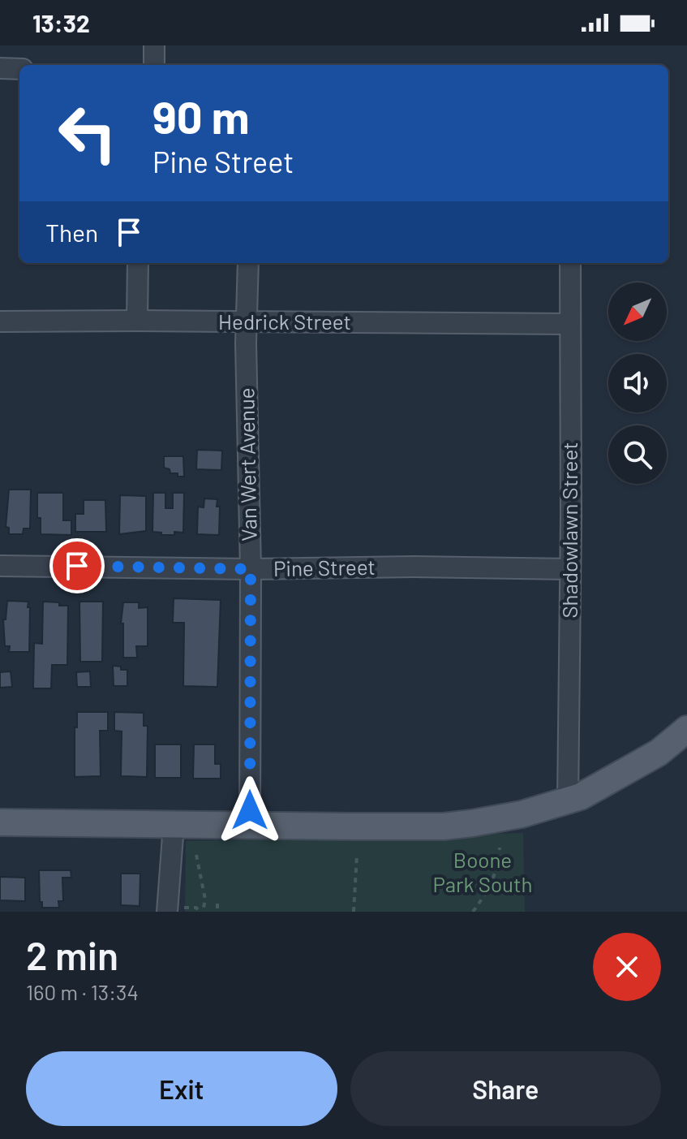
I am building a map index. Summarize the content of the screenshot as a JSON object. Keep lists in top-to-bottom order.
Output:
{
  "streets": {
    "street": [
      "Hedrick Street",
      "Van Wert Avenue",
      "Shadowlawn Street",
      "Pine Street"
    ]
  },
  "crossings": [
    ["Hedrick Street", "Van Wert Avenue"],
    ["Hedrick Street", "Shadowlawn Street"],
    ["Van Wert Avenue", "Pine Street"],
    ["Shadowlawn Street", "Pine Street"]
  ],
  "parks": ["Boone Park South"],
  "north": "bottom left",
  "page": {
    "status": "13:32",
    "turn": ["90 m", "Pine Street"],
    "then": "Then",
    "heading": ["2 min", "160 m · 13:34"],
    "buttons": ["Exit", "Share"]
  }
}
